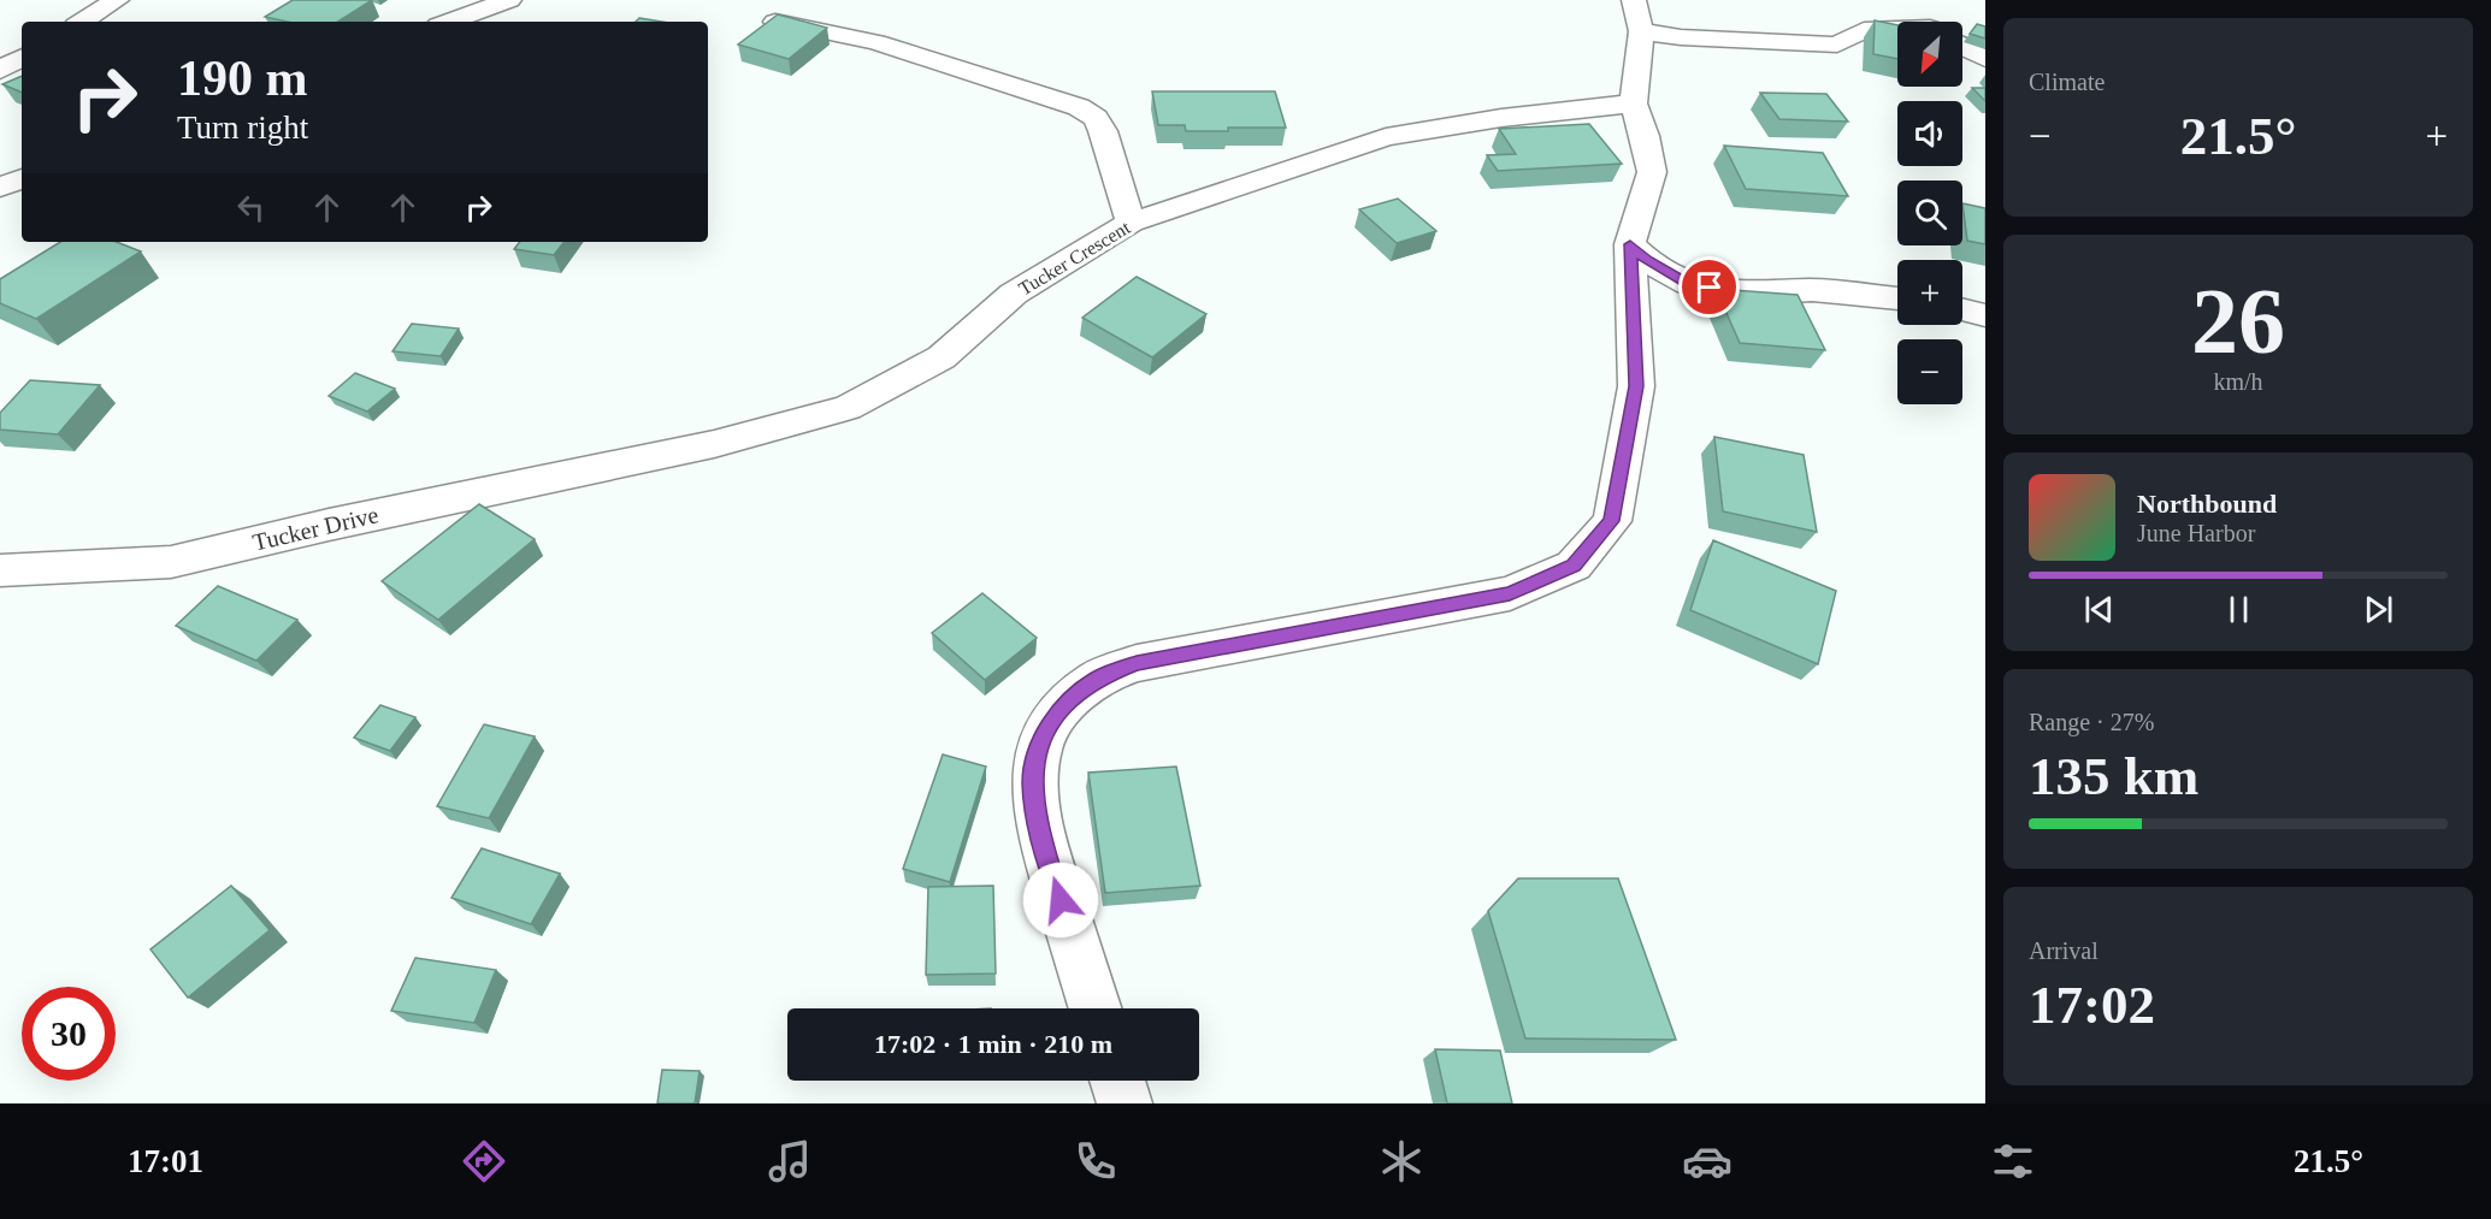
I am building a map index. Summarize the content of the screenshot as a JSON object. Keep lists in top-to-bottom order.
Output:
{
  "streets": {
    "street": ["Tucker Crescent", "Tucker Drive"]
  },
  "crossings": [
    ["Tucker Crescent", "Tucker Drive"]
  ],
  "north": "bottom left",
  "page": {
    "tile": [
      "Climate",
      ["26", "km/h"],
      ["Range · 27%", "135 km"],
      ["Arrival", "17:02"]
    ],
    "map_buttons": ["+", "−"],
    "turn": ["190 m", "Turn right"],
    "heat": ["−", "21.5°", "+"],
    "song": ["Northbound", "June Harbor"],
    "limit": "30",
    "trip": "17:02 · 1 min · 210 m",
    "tabs": ["17:01", "21.5°"]
  }
}
